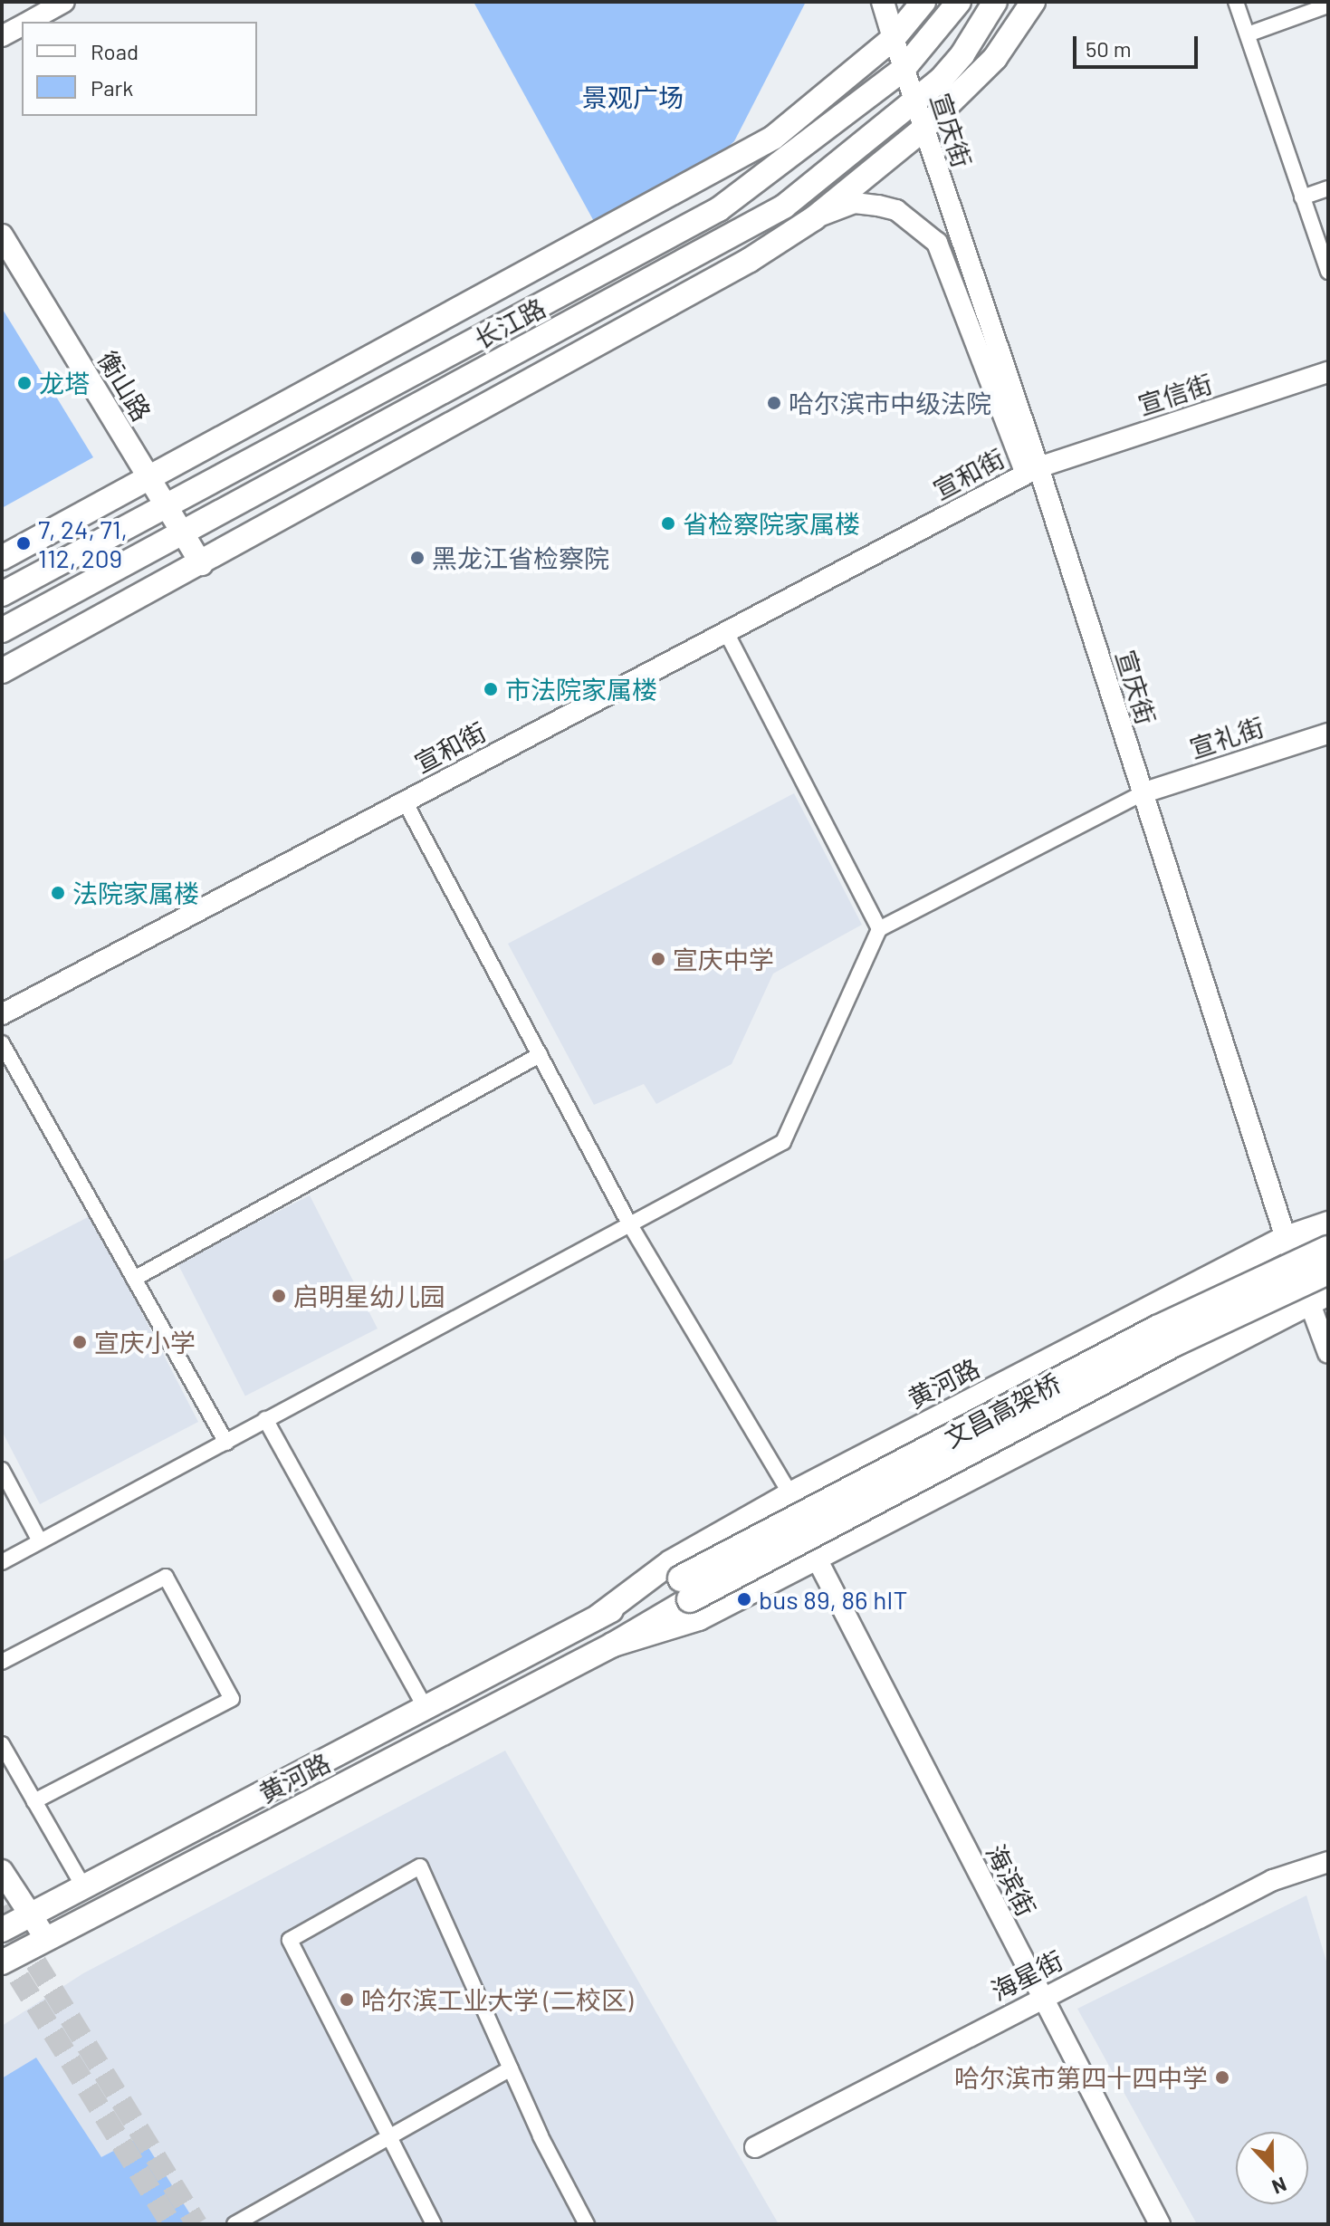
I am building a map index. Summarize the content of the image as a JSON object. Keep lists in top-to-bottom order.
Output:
{
  "streets": {
    "highway": ["文昌高架桥"],
    "main road": ["长江路", "衡山路", "黄河路"],
    "street": [
      "宣庆街",
      "宣信街",
      "宣和街",
      "宣礼街",
      "海滨街",
      "海星街"
    ]
  },
  "crossings": [
    ["宣庆街", "长江路"],
    ["宣庆街", "宣信街"],
    ["宣庆街", "宣和街"],
    ["宣庆街", "宣礼街"],
    ["宣庆街", "黄河路"],
    ["长江路", "衡山路"],
    ["宣信街", "宣和街"],
    ["黄河路", "文昌高架桥"],
    ["黄河路", "海滨街"],
    ["海滨街", "海星街"]
  ],
  "parks": ["景观广场"],
  "places": [
    "龙塔",
    "哈尔滨市中级法院",
    "省检察院家属楼",
    "7, 24, 71, 112, 209",
    "黑龙江省检察院",
    "市法院家属楼",
    "法院家属楼",
    "宣庆中学",
    "启明星幼儿园",
    "宣庆小学",
    "bus 89, 86 hIT",
    "哈尔滨工业大学 (二校区)",
    "哈尔滨市第四十四中学"
  ],
  "legend": ["Road", "Park"],
  "scale_bar": "50 m",
  "north": "bottom"
}
